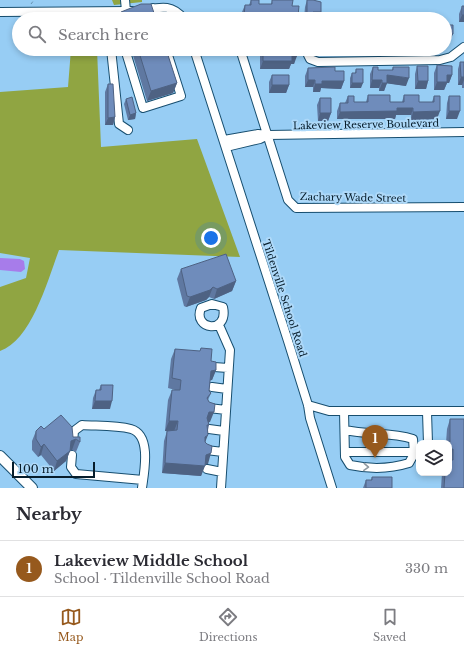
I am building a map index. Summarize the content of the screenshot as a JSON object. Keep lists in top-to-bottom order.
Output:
{
  "streets": {
    "street": ["Lakeview Reserve Boulevard", "Zachary Wade Street", "Tildenville School Road"]
  },
  "crossings": [
    ["Lakeview Reserve Boulevard", "Zachary Wade Street"],
    ["Lakeview Reserve Boulevard", "Tildenville School Road"]
  ],
  "scale_bar": "100 m",
  "page": {
    "search": "Search here",
    "pins": "1",
    "scale": "100 m",
    "heading": "Nearby",
    "list": [
      {
        "mark": "1",
        "name": "Lakeview Middle School",
        "note": "School · Tildenville School Road",
        "value": "330 m"
      }
    ],
    "nav": ["Map", "Directions", "Saved"]
  }
}
